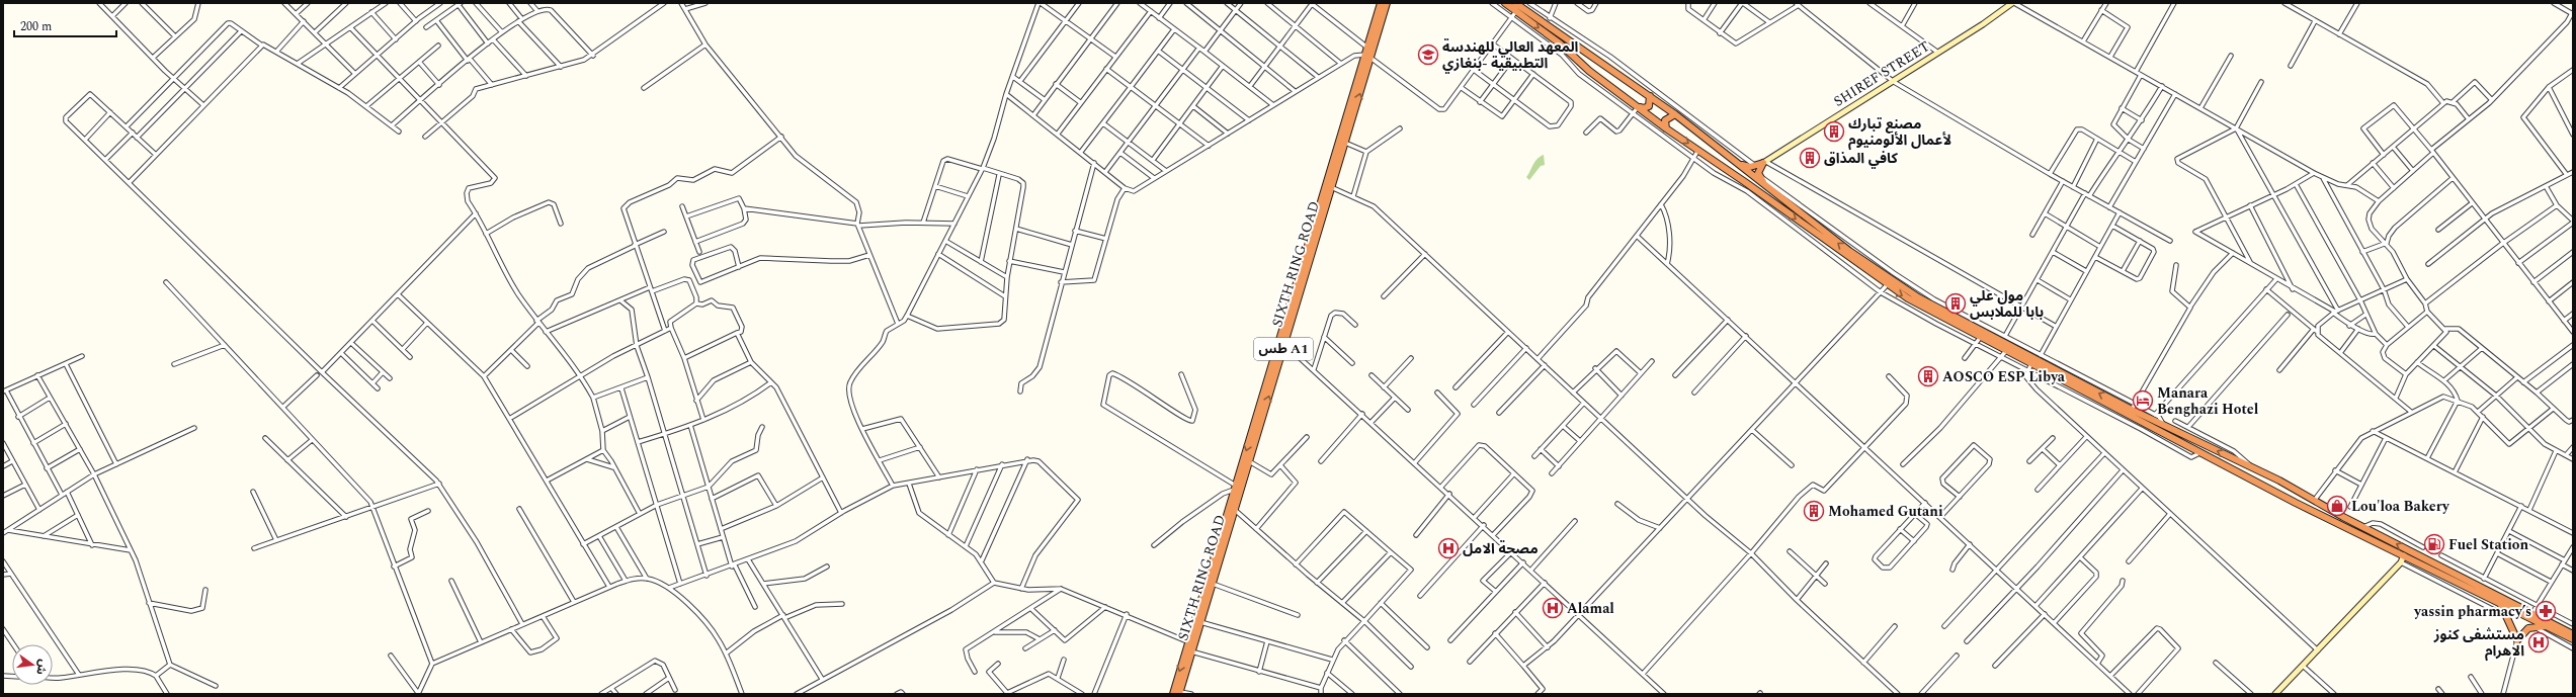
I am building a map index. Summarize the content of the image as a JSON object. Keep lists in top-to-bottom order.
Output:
{
  "streets": {
    "highway": ["SIXTH RING ROAD", "طس A1"],
    "main road": ["SHIREF STREET"]
  },
  "places": {
    "school or university": ["المعهد العالي للهندسة التطبيقية -بنغازي"],
    "building": [
      "مصنع تبارك لأعمال الألومنيوم",
      "كافي المذاق",
      "مول علي بابا للملابس",
      "AOSCO ESP Libya",
      "Mohamed Gutani"
    ],
    "hotel": ["Manara Benghazi Hotel"],
    "shop": ["Lou'loa Bakery"],
    "fuel station": ["Fuel Station"],
    "hospital": ["مصحة الامل", "Alamal", "مستشفى كنوز الاهرام"],
    "pharmacy": ["yassin pharmacy’s"]
  },
  "scale_bar": "200 m",
  "north": "right"
}
